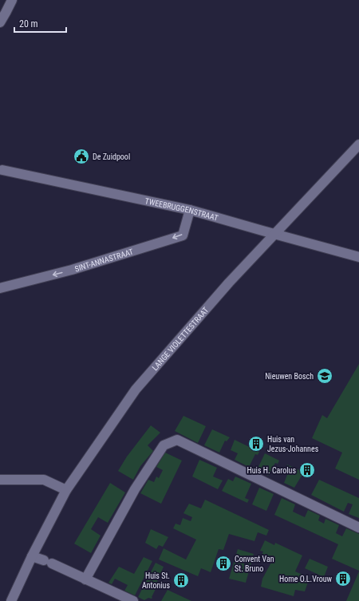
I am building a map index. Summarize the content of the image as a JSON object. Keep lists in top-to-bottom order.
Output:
{
  "streets": {
    "street": ["TWEEBRUGGENSTRAAT", "SINT-ANNASTRAAT", "LANGE VIOLETTESTRAAT"]
  },
  "crossings": [
    ["TWEEBRUGGENSTRAAT", "SINT-ANNASTRAAT"],
    ["TWEEBRUGGENSTRAAT", "LANGE VIOLETTESTRAAT"]
  ],
  "one_way": ["SINT-ANNASTRAAT"],
  "places": {
    "public building": ["De Zuidpool"],
    "school or university": ["Nieuwen Bosch"],
    "building": [
      "Huis van Jezus-Johannes",
      "Huis H. Carolus",
      "Convent Van St. Bruno",
      "Home O.L.Vrouw",
      "Huis St. Antonius"
    ]
  },
  "scale_bar": "20 m"
}
